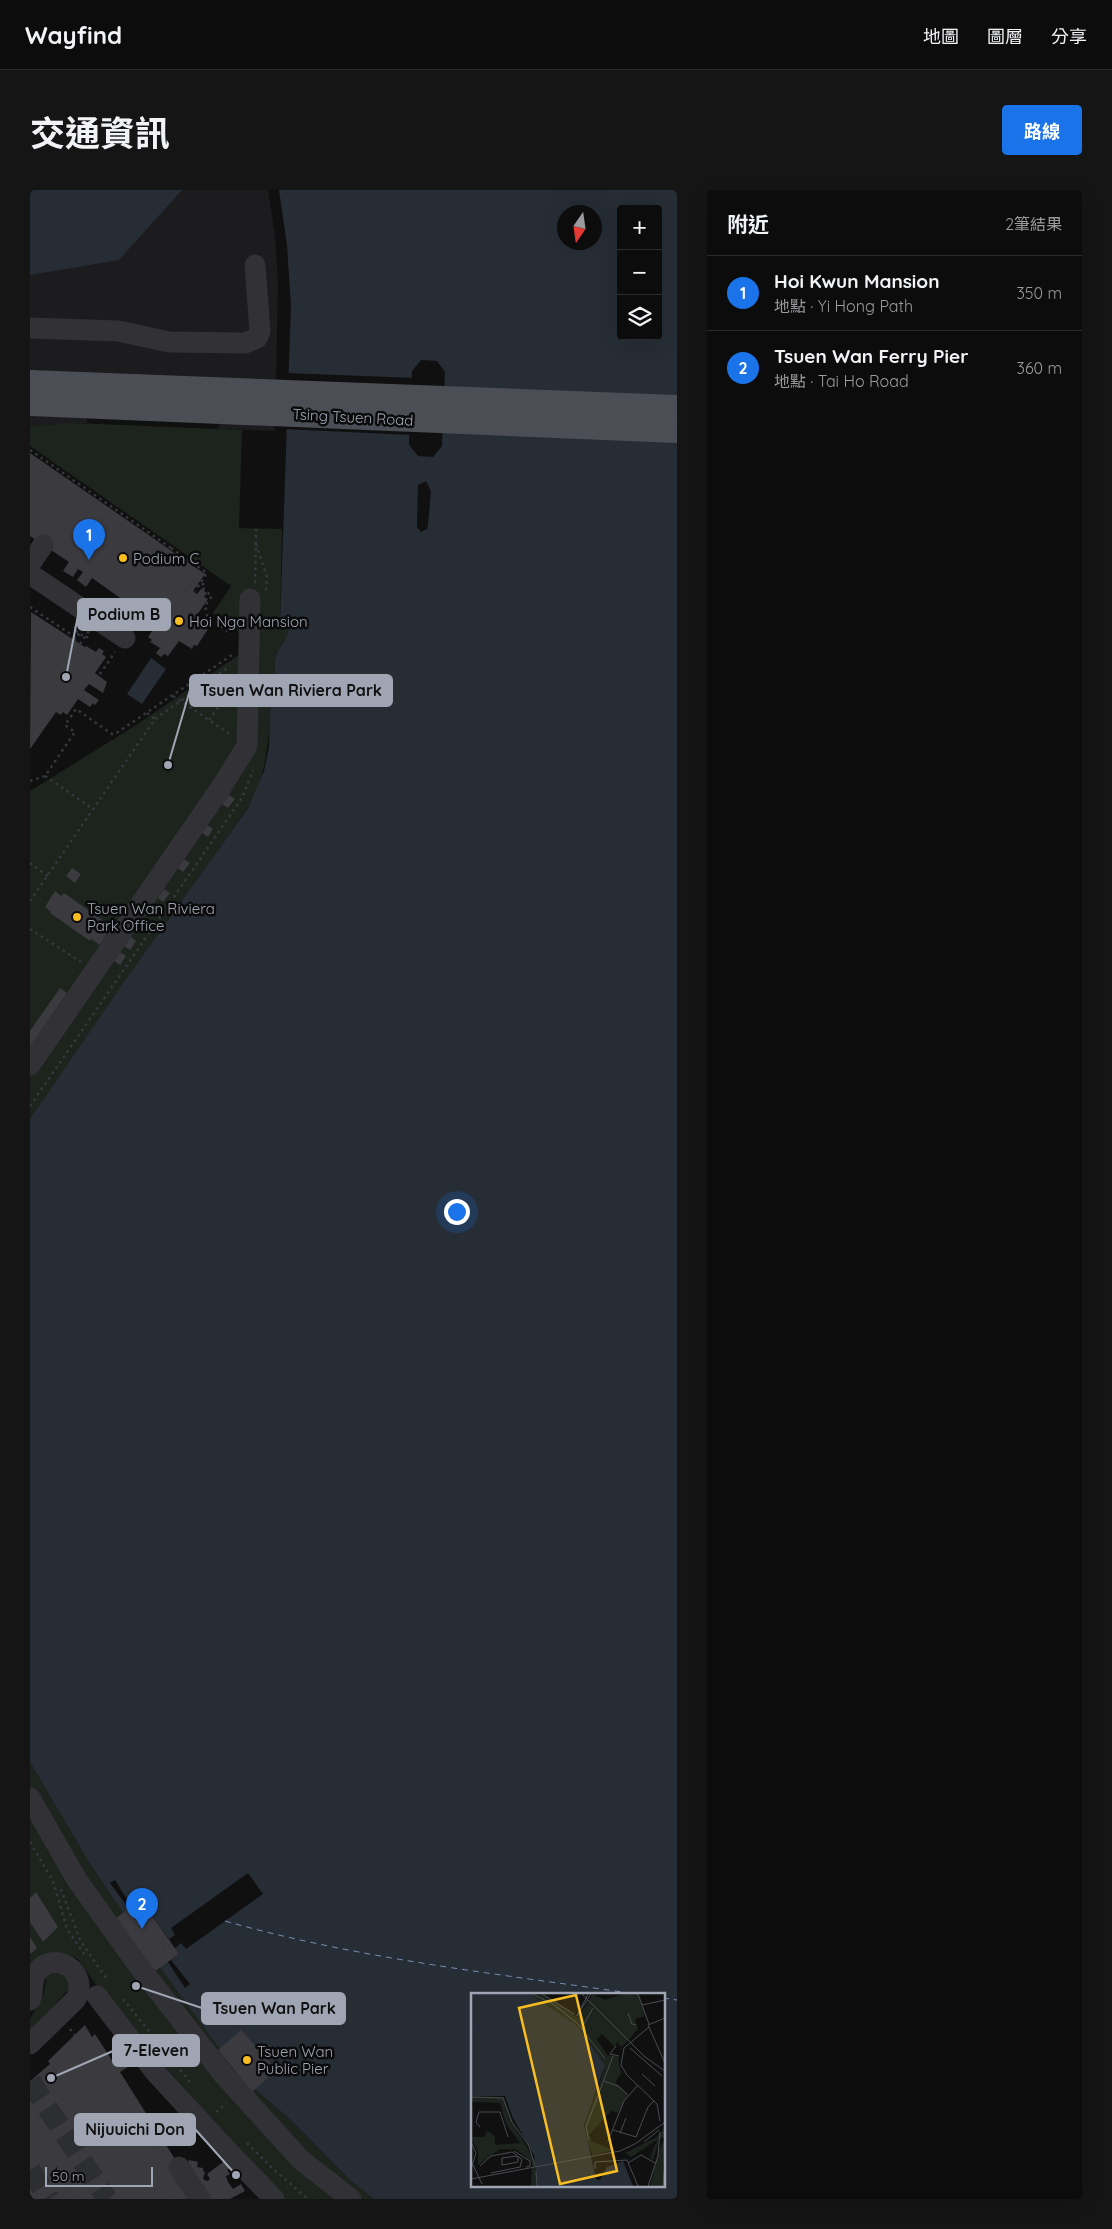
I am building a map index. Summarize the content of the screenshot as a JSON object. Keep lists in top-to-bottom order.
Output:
{
  "streets": {
    "main road": ["Tsing Tsuen Road"]
  },
  "places": [
    "Podium C",
    "Hoi Nga Mansion",
    "Podium B",
    "Tsuen Wan Riviera Park",
    "Tsuen Wan Riviera Park Office",
    "Tsuen Wan Park",
    "Tsuen Wan Public Pier",
    "7-Eleven",
    "Nijuuichi Don"
  ],
  "scale_bar": "50 m",
  "north": "bottom",
  "page": {
    "header": "Wayfind",
    "nav": ["地圖", "圖層", "分享"],
    "title": "交通資訊",
    "buttons": "路線",
    "heading": ["附近", "2筆結果"],
    "map_buttons": ["+", "−"],
    "list": [
      {
        "mark": "1",
        "name": "Hoi Kwun Mansion",
        "note": "地點 · Yi Hong Path",
        "value": "350 m"
      },
      {
        "mark": "2",
        "name": "Tsuen Wan Ferry Pier",
        "note": "地點 · Tai Ho Road",
        "value": "360 m"
      }
    ],
    "pins": ["1", "2"],
    "scale": "50 m"
  }
}
